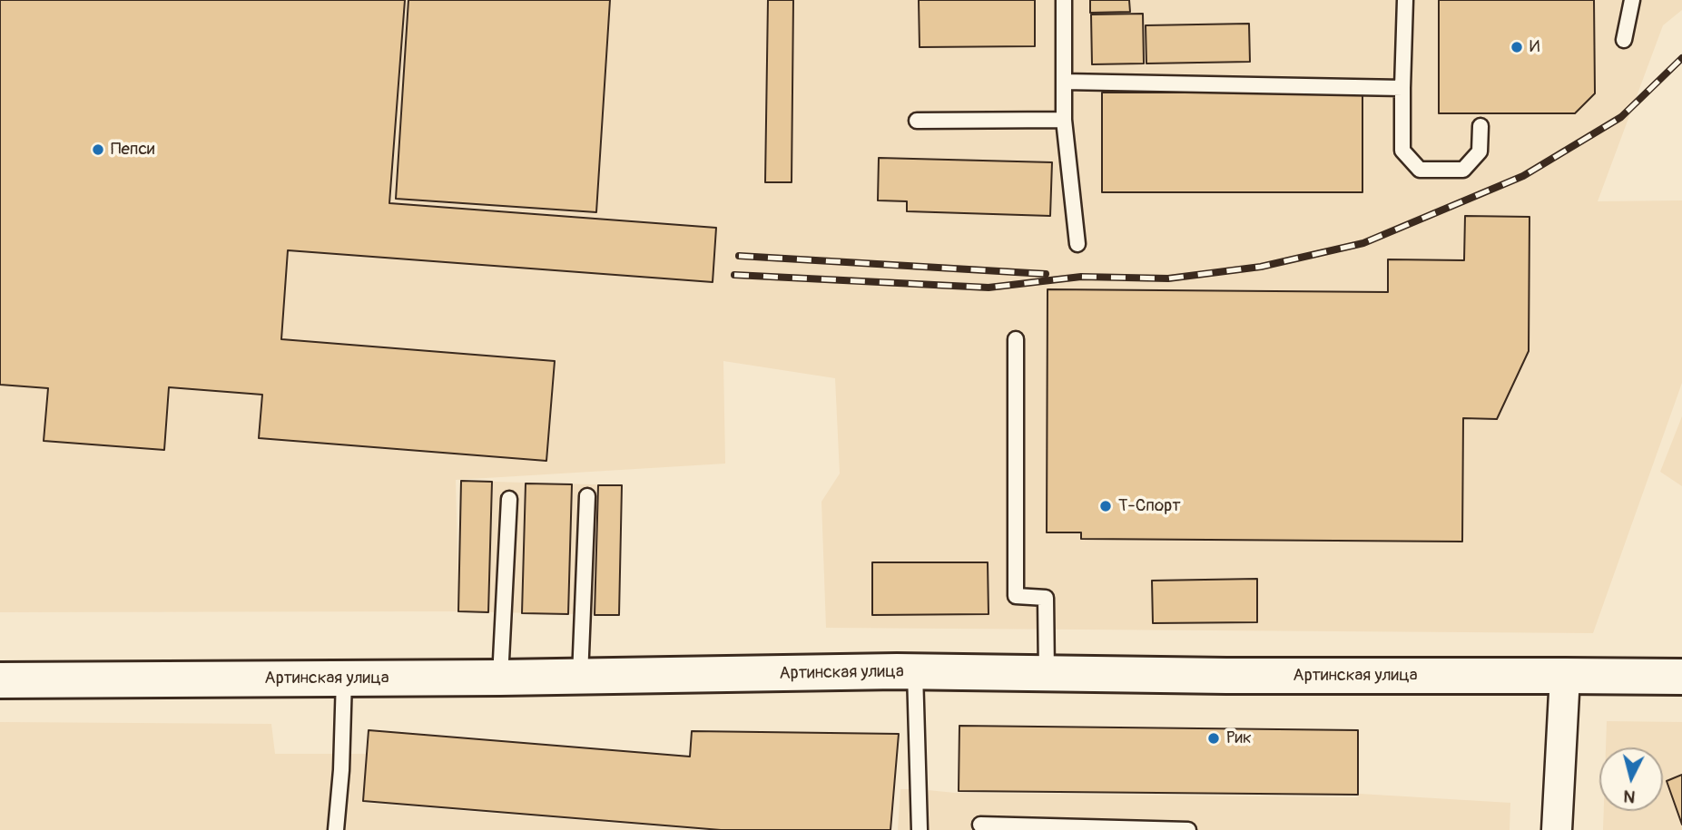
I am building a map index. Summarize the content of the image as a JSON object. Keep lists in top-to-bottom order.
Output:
{
  "streets": {
    "street": ["Артинская улица"]
  },
  "places": [
    "И",
    "Пепси",
    "Т-Спорт",
    "Рик"
  ],
  "north": "bottom"
}
